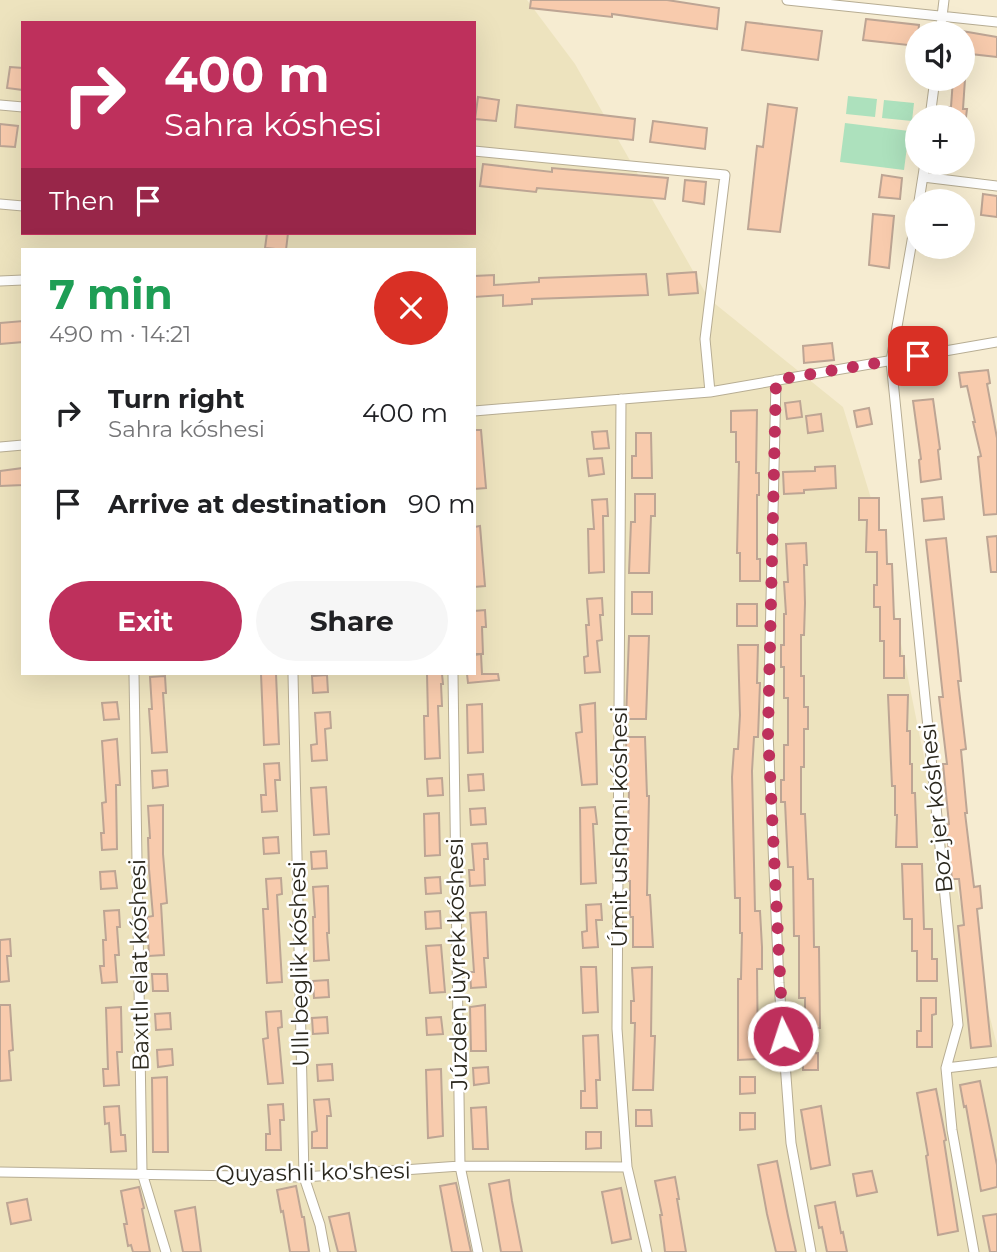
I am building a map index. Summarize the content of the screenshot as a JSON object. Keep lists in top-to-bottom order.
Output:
{
  "streets": {
    "street": [
      "Boz jer kóshesi",
      "Úmit ushqını kóshesi",
      "Ullı beglik kóshesi",
      "Júzden juyrek kóshesi",
      "Baxıtlı elat kóshesi",
      "Quyashli ko'shesi"
    ]
  },
  "crossings": [
    ["Úmit ushqını kóshesi", "Quyashli ko'shesi"],
    ["Ullı beglik kóshesi", "Quyashli ko'shesi"],
    ["Júzden juyrek kóshesi", "Quyashli ko'shesi"],
    ["Baxıtlı elat kóshesi", "Quyashli ko'shesi"]
  ],
  "page": {
    "map_buttons": ["+", "−"],
    "turn": ["400 m", "Sahra kóshesi"],
    "then": "Then",
    "heading": ["7 min", "490 m · 14:21"],
    "list": [
      {
        "name": "Turn right",
        "note": "Sahra kóshesi",
        "value": "400 m"
      },
      {
        "name": "Arrive at destination",
        "value": "90 m"
      }
    ],
    "buttons": ["Exit", "Share"]
  }
}
